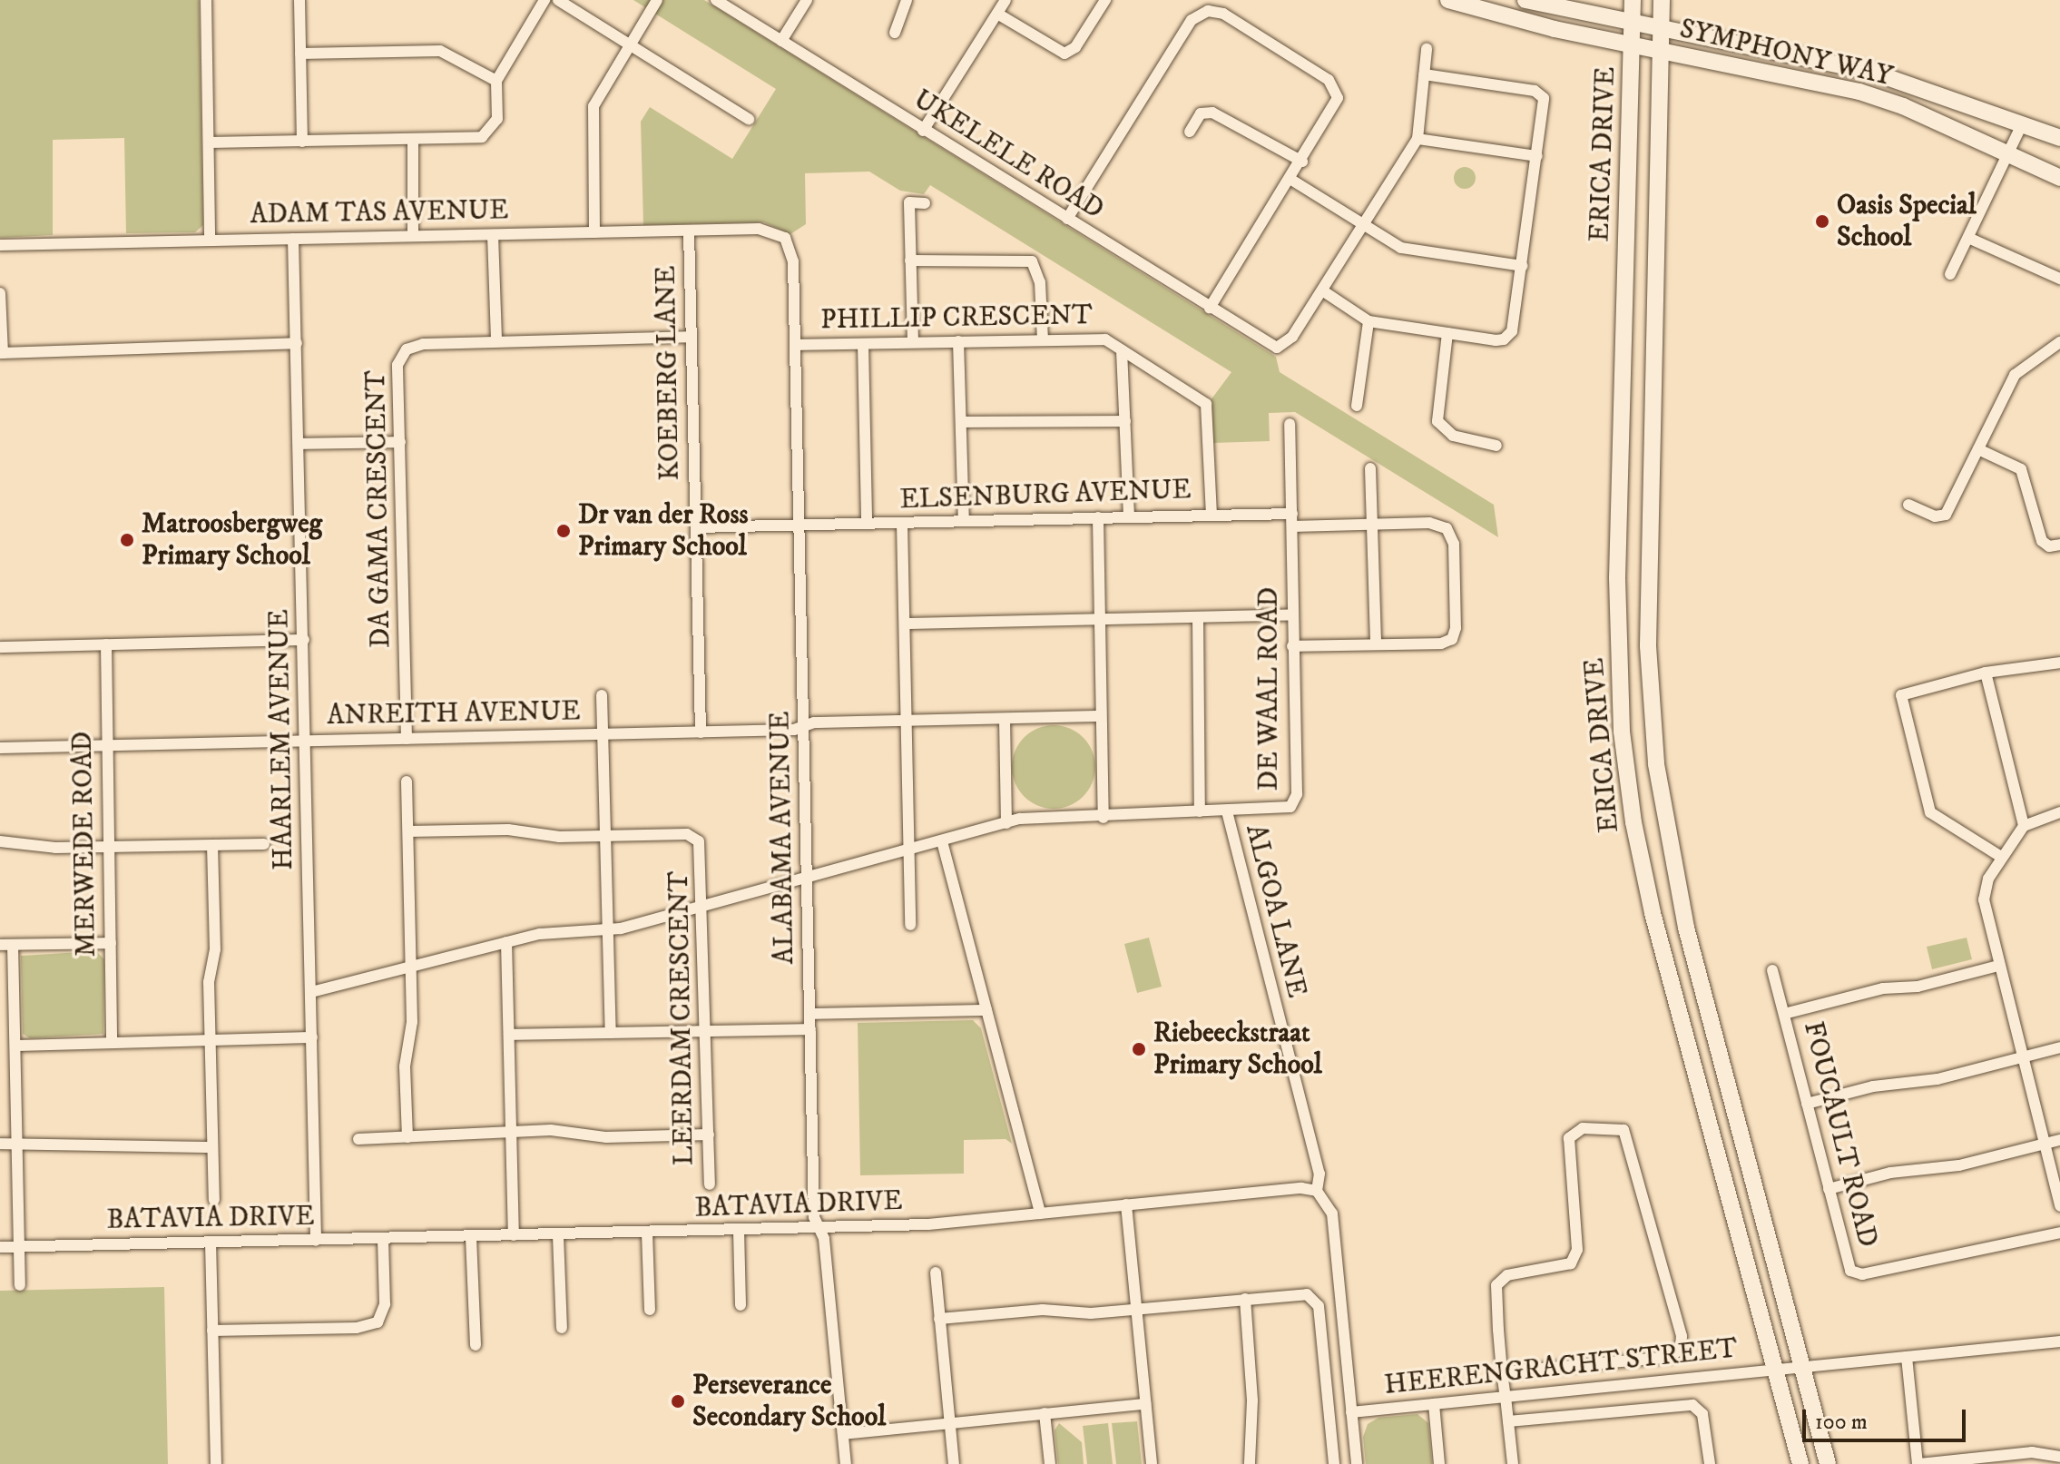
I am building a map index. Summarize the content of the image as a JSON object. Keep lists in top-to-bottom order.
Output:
{
  "streets": {
    "main road": ["SYMPHONY WAY", "ERICA DRIVE"],
    "street": [
      "UKELELE ROAD",
      "ADAM TAS AVENUE",
      "PHILLIP CRESCENT",
      "KOEBERG LANE",
      "ELSENBURG AVENUE",
      "DA GAMA CRESCENT",
      "DE WAAL ROAD",
      "ANREITH AVENUE",
      "HAARLEM AVENUE",
      "ALABAMA AVENUE",
      "MERWEDE ROAD",
      "ALGOA LANE",
      "LEERDAM CRESCENT",
      "FOUCAULT ROAD",
      "BATAVIA DRIVE",
      "HEERENGRACHT STREET"
    ]
  },
  "crossings": [
    ["SYMPHONY WAY", "ERICA DRIVE"],
    ["ERICA DRIVE", "HEERENGRACHT STREET"],
    ["ADAM TAS AVENUE", "KOEBERG LANE"],
    ["ADAM TAS AVENUE", "HAARLEM AVENUE"],
    ["ADAM TAS AVENUE", "ALABAMA AVENUE"],
    ["PHILLIP CRESCENT", "ELSENBURG AVENUE"],
    ["PHILLIP CRESCENT", "ALABAMA AVENUE"],
    ["KOEBERG LANE", "ELSENBURG AVENUE"],
    ["KOEBERG LANE", "DA GAMA CRESCENT"],
    ["KOEBERG LANE", "ANREITH AVENUE"],
    ["ELSENBURG AVENUE", "DE WAAL ROAD"],
    ["ELSENBURG AVENUE", "ALABAMA AVENUE"],
    ["DA GAMA CRESCENT", "ANREITH AVENUE"],
    ["DE WAAL ROAD", "HAARLEM AVENUE"],
    ["DE WAAL ROAD", "ALABAMA AVENUE"],
    ["DE WAAL ROAD", "ALGOA LANE"],
    ["DE WAAL ROAD", "LEERDAM CRESCENT"],
    ["ANREITH AVENUE", "HAARLEM AVENUE"],
    ["ANREITH AVENUE", "ALABAMA AVENUE"],
    ["ANREITH AVENUE", "MERWEDE ROAD"],
    ["HAARLEM AVENUE", "BATAVIA DRIVE"],
    ["ALABAMA AVENUE", "BATAVIA DRIVE"],
    ["ALGOA LANE", "BATAVIA DRIVE"]
  ],
  "places": [
    "Oasis Special School",
    "Dr van der Ross Primary School",
    "Matroosbergweg Primary School",
    "Riebeeckstraat Primary School",
    "Perseverance Secondary School"
  ],
  "scale_bar": "100 m"
}
